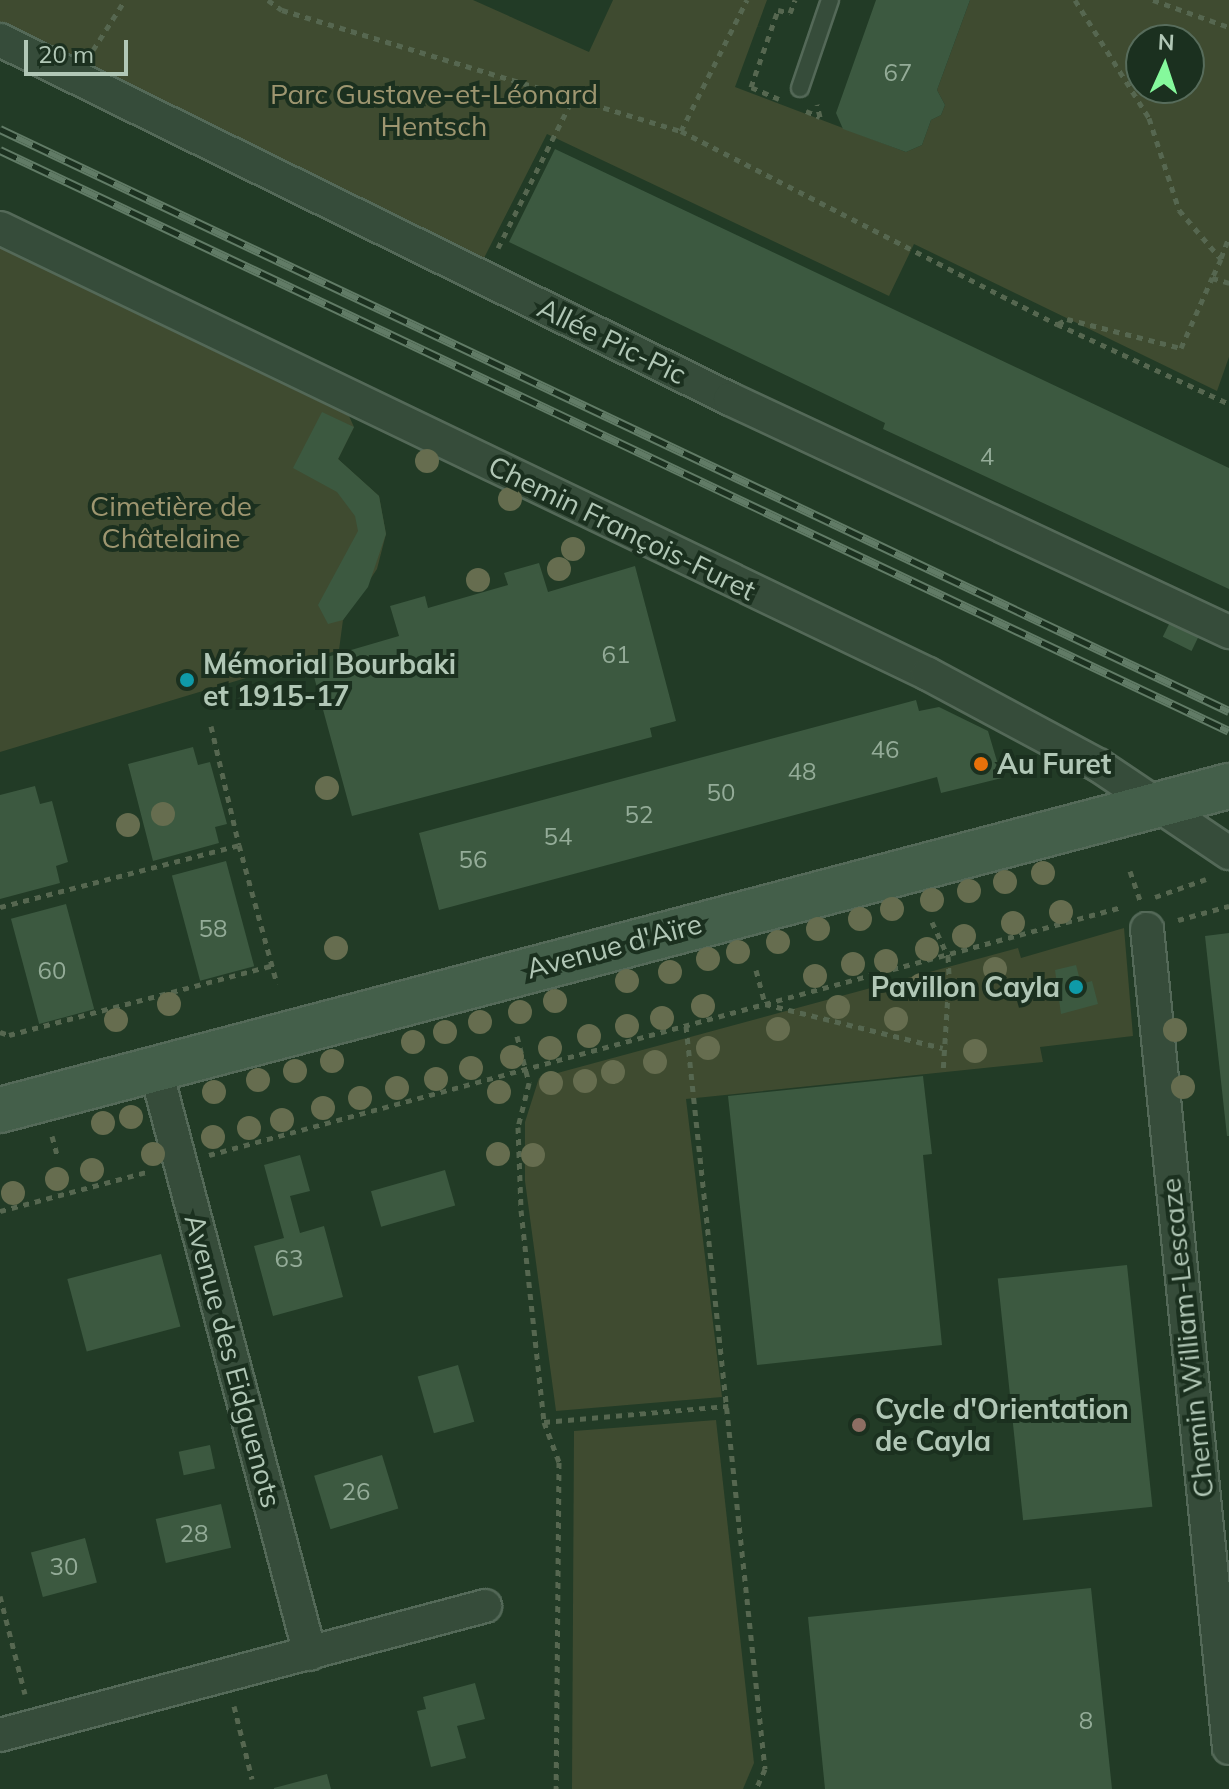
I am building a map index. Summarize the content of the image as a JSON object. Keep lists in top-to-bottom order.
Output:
{
  "streets": {
    "main road": ["Avenue d'Aïre"],
    "street": [
      "Allée Pic-Pic",
      "Chemin François-Furet",
      "Chemin William-Lescaze",
      "Avenue des Eidguenots"
    ]
  },
  "crossings": [
    ["Chemin François-Furet", "Avenue d'Aïre"],
    ["Avenue d'Aïre", "Avenue des Eidguenots"]
  ],
  "parks": ["Parc Gustave-et-Léonard Hentsch", "Cimetière de Châtelaine"],
  "places": [
    "Mémorial Bourbaki et 1915-17",
    "Au Furet",
    "Pavillon Cayla",
    "Cycle d'Orientation de Cayla"
  ],
  "house_numbers": [
    "67",
    "4",
    "61",
    "46",
    "48",
    "50",
    "52",
    "54",
    "56",
    "58",
    "60",
    "63",
    "26",
    "28",
    "30",
    "8"
  ],
  "scale_bar": "20 m",
  "north": "top"
}
